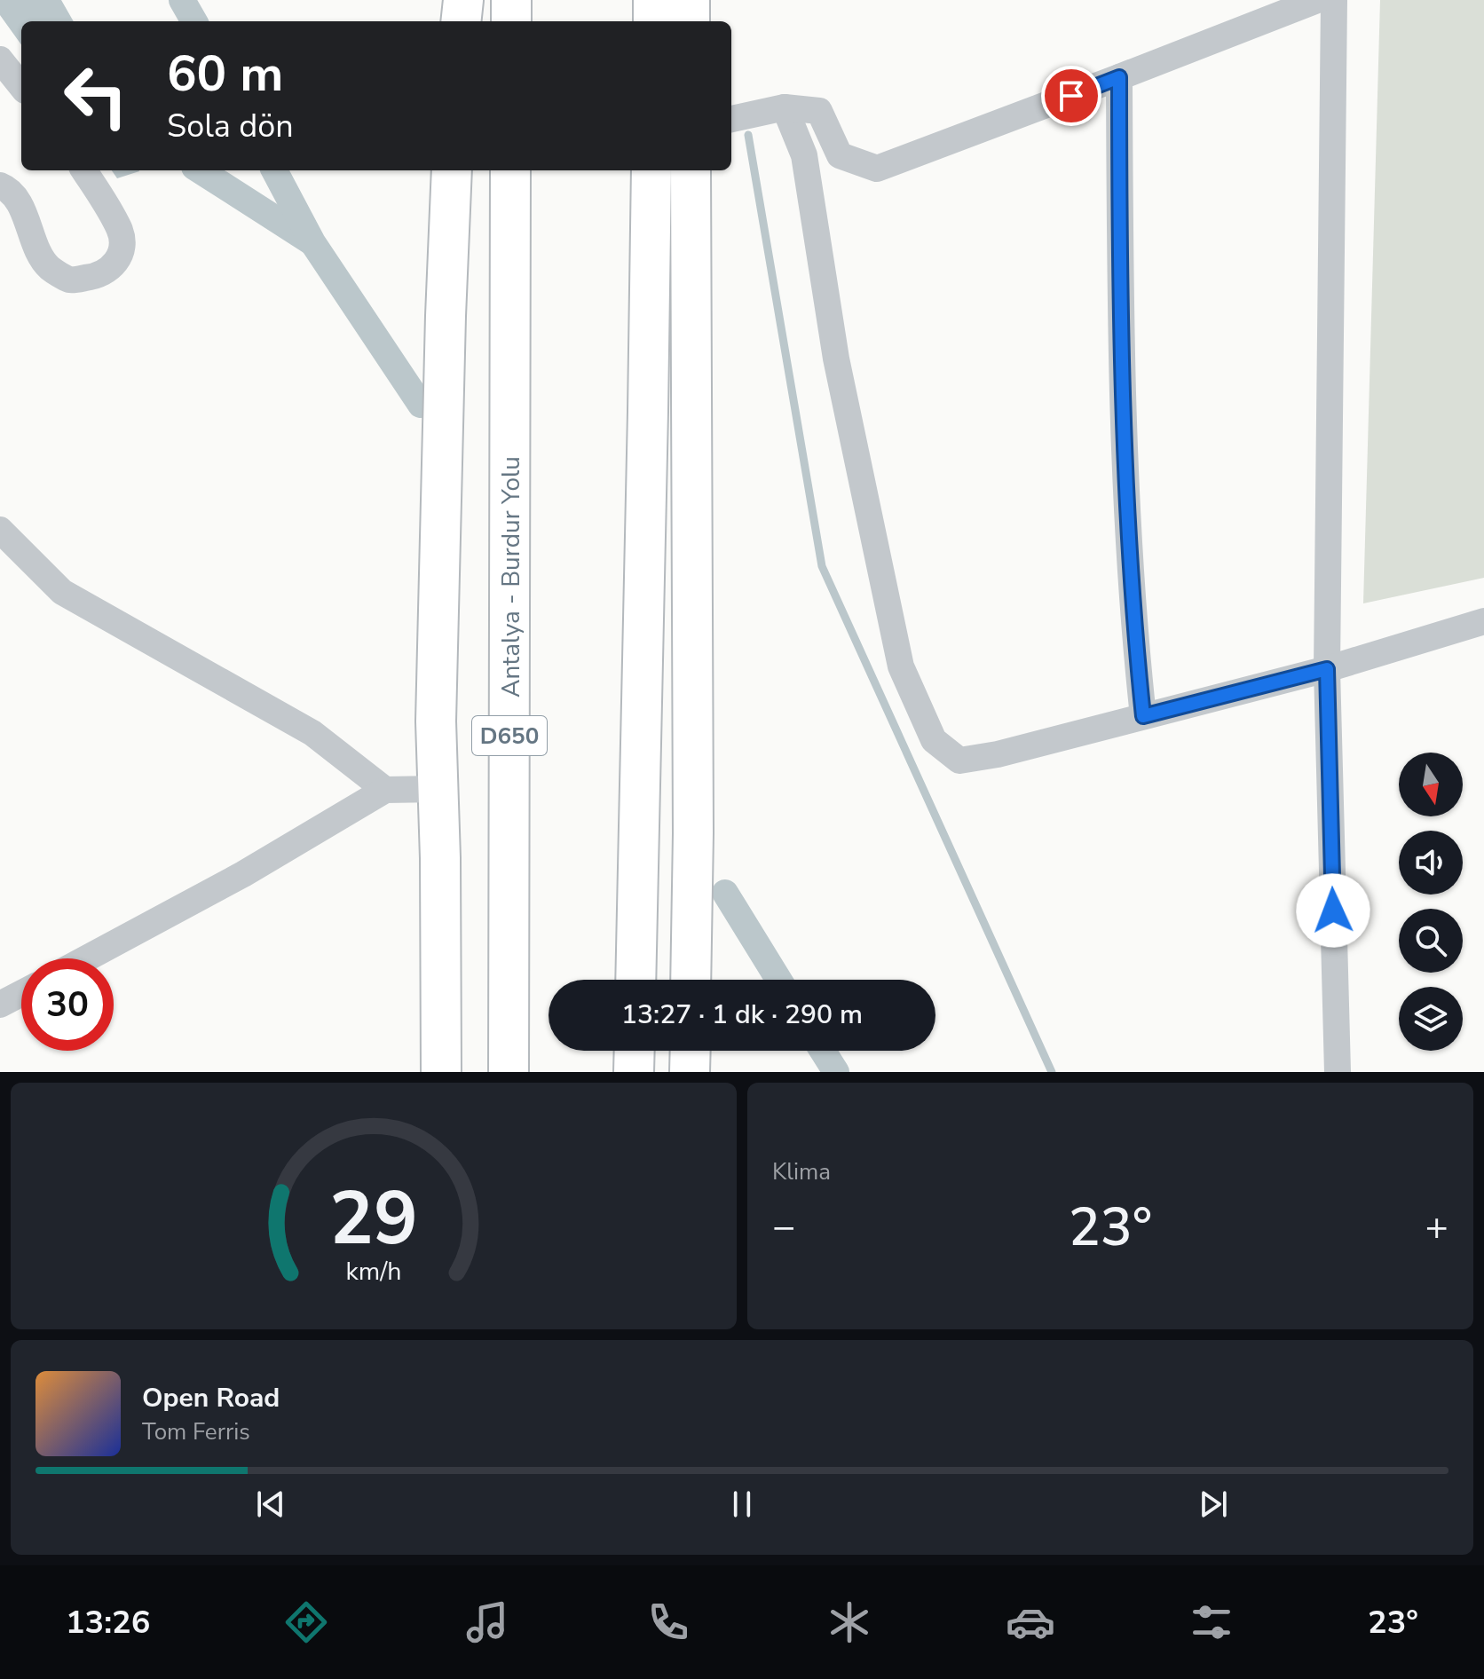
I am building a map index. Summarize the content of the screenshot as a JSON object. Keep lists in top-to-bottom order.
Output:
{
  "streets": {
    "highway": ["Antalya - Burdur Yolu", "D650"]
  },
  "north": "bottom",
  "page": {
    "turn": ["60 m", "Sola dön"],
    "limit": "30",
    "trip": "13:27 · 1 dk · 290 m",
    "tile": "Klima",
    "heat": ["−", "23°", "+"],
    "song": ["Open Road", "Tom Ferris"],
    "tabs": ["13:26", "23°"],
    "gauge": ["29", "km/h"]
  }
}
